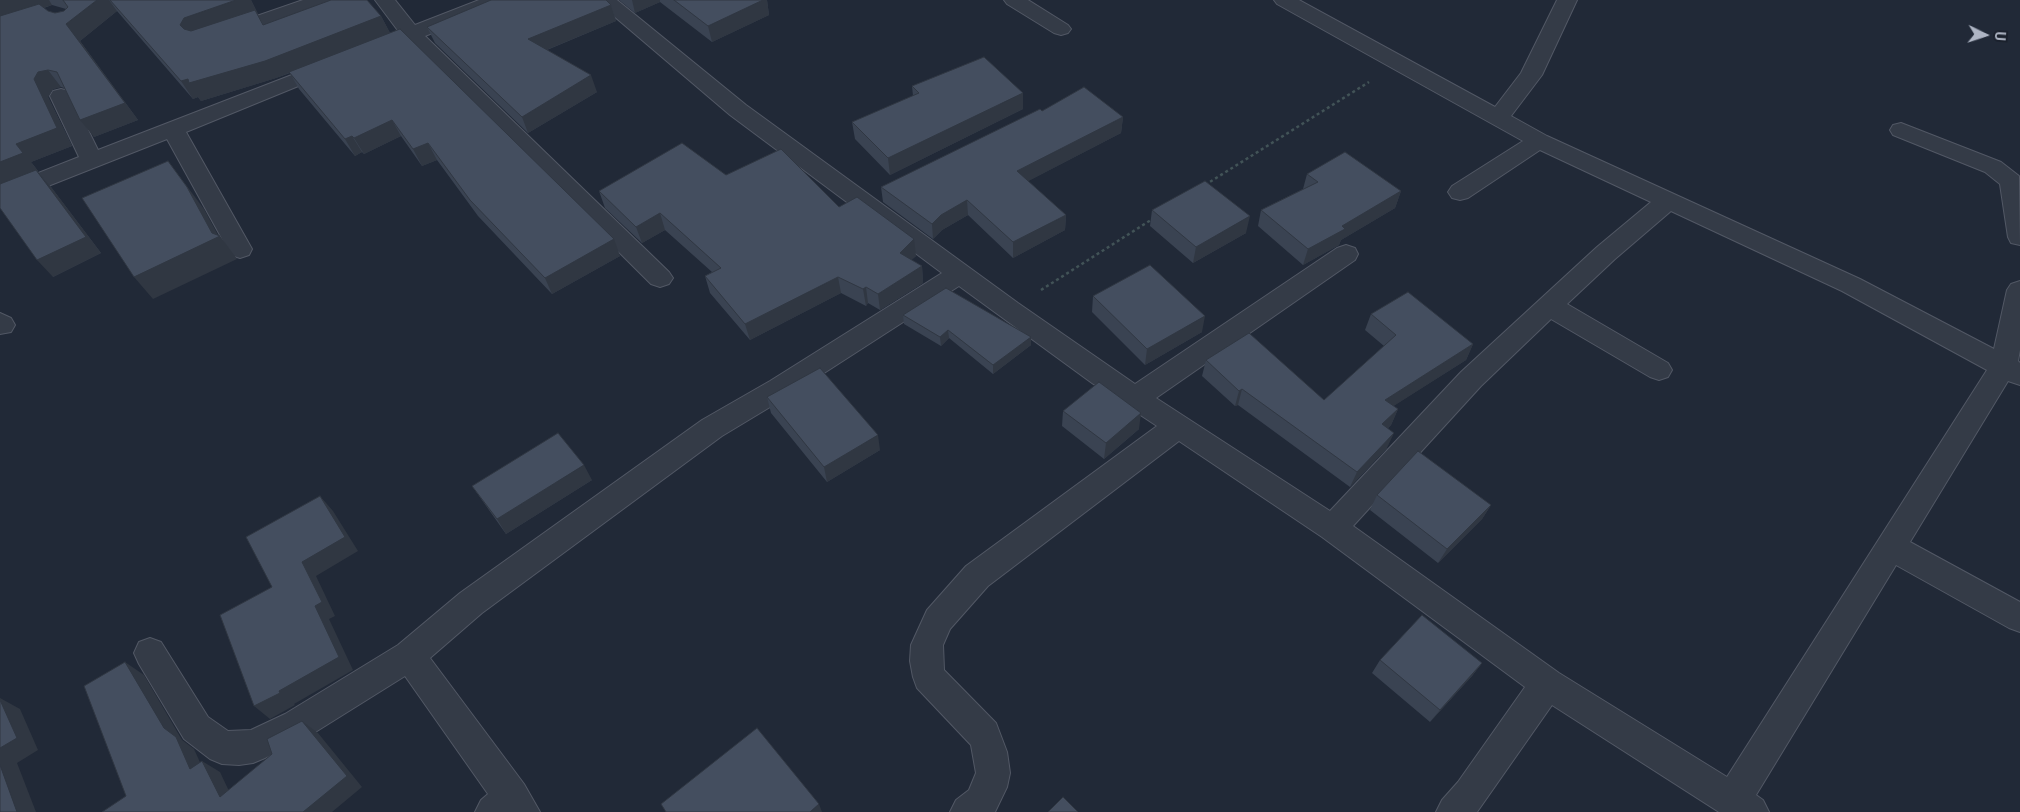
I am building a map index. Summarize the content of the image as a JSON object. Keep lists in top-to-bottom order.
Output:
{
  "north": "right"
}
